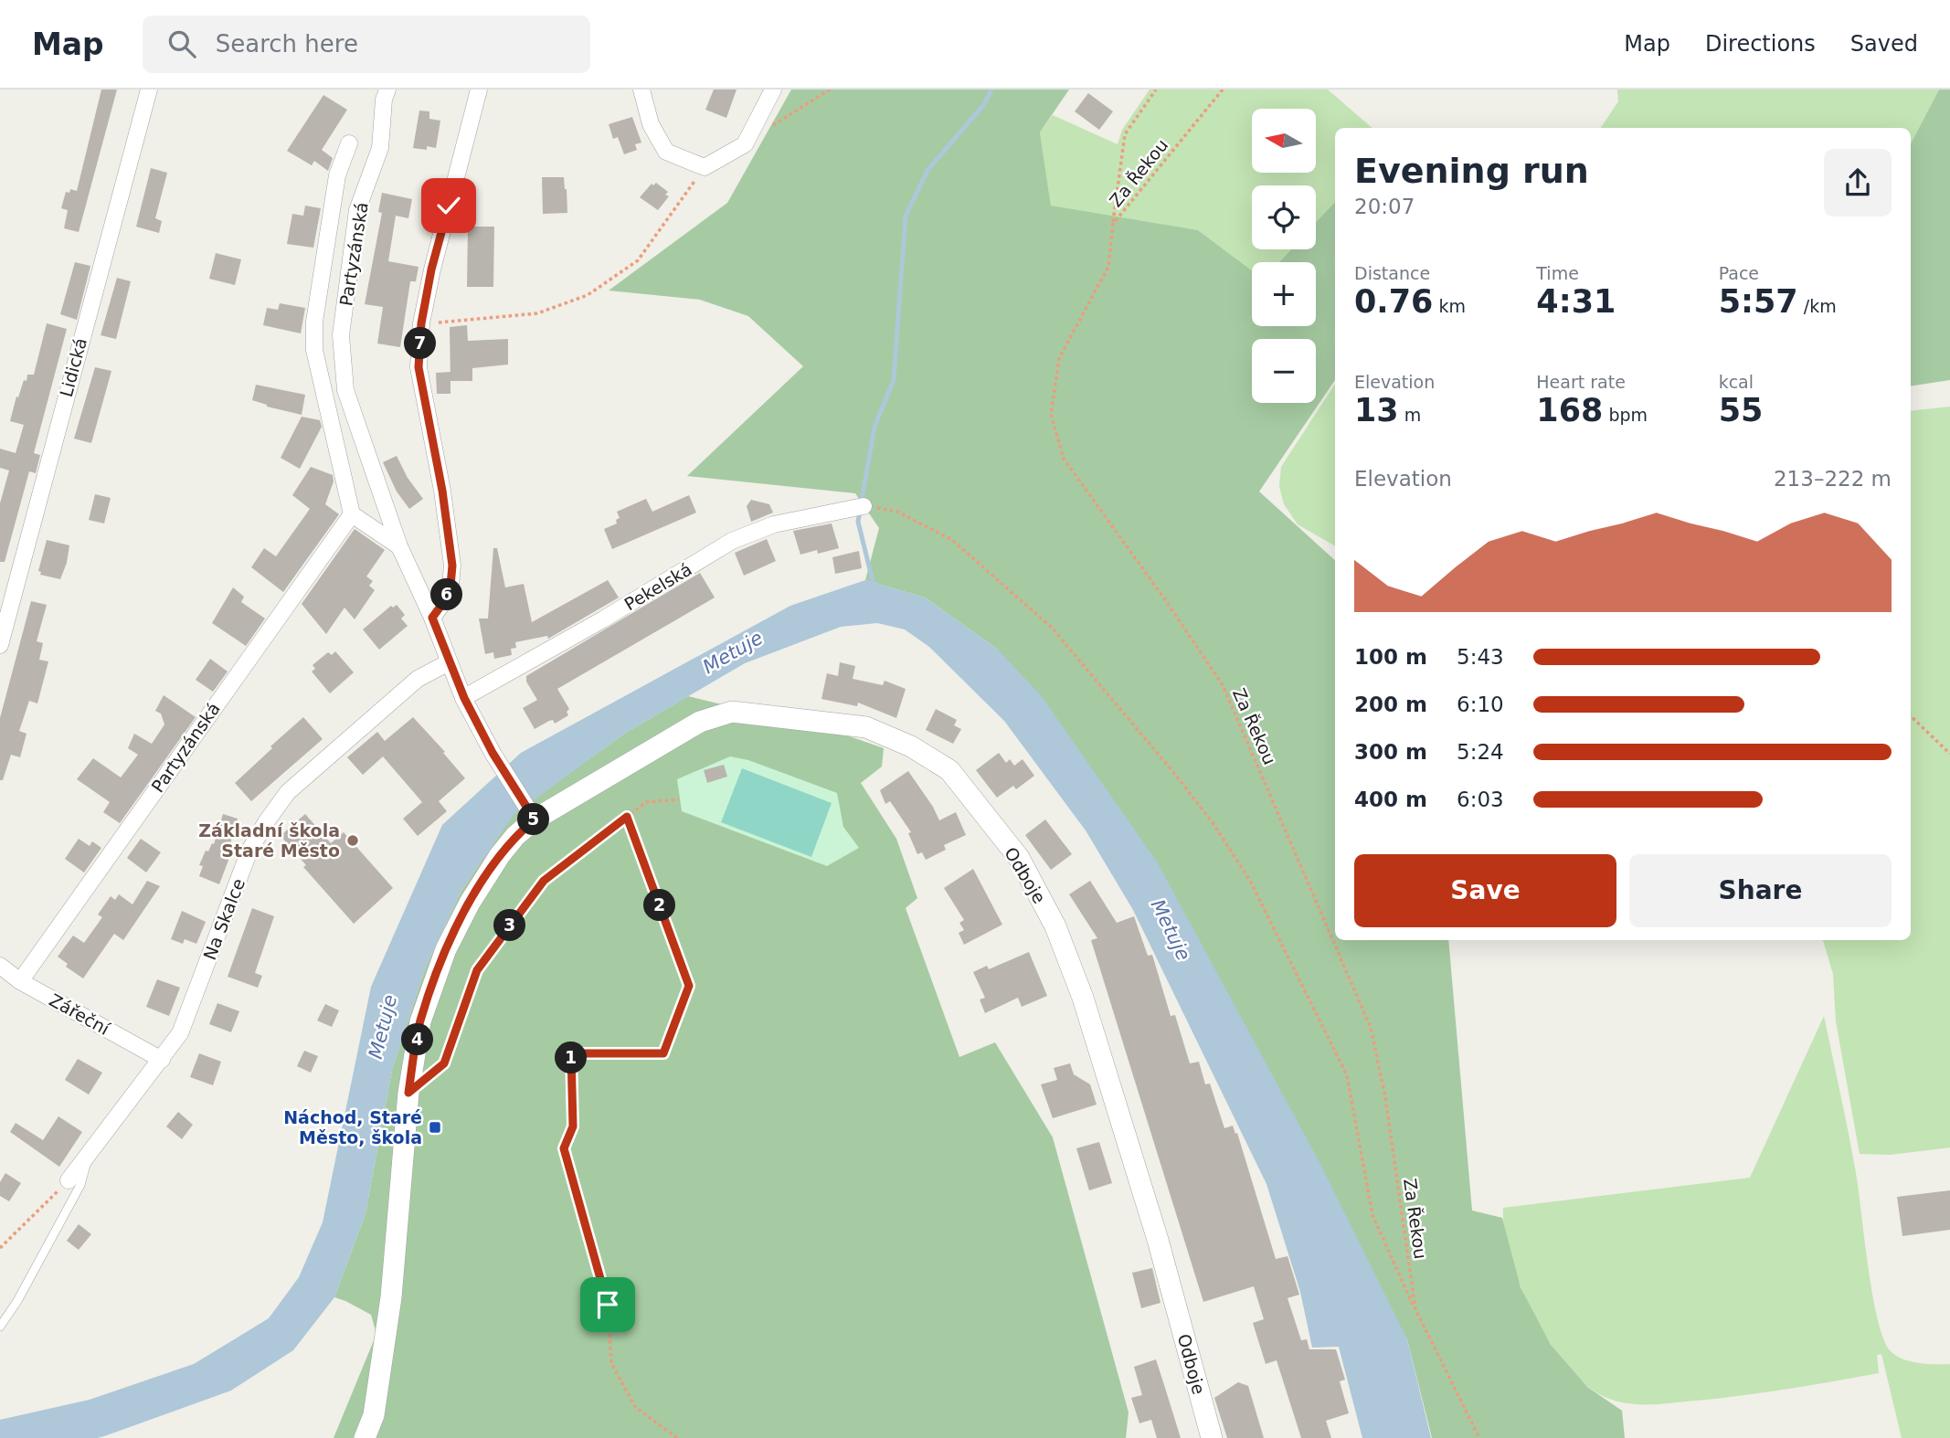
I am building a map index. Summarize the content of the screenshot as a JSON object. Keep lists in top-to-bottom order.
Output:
{
  "streets": {
    "street": [
      "Partyzánská",
      "Lidická",
      "Pekelská",
      "Odboje",
      "Na Skalce",
      "Zářeční"
    ],
    "path": ["Za Řekou"]
  },
  "crossings": [
    ["Partyzánská", "Pekelská"],
    ["Partyzánská", "Odboje"],
    ["Partyzánská", "Na Skalce"],
    ["Partyzánská", "Zářeční"],
    ["Na Skalce", "Zářeční"]
  ],
  "water": ["Metuje"],
  "places": {
    "other": ["Základní škola Staré Město"],
    "transit": ["Náchod, Staré Město, škola"]
  },
  "north": "left",
  "page": {
    "header": "Map",
    "search": "Search here",
    "nav": ["Map", "Directions", "Saved"],
    "map_buttons": ["+", "−"],
    "heading": ["Evening run", "20:07"],
    "stats": [
      ["Distance", "0.76 km"],
      ["Time", "4:31"],
      ["Pace", "5:57 /km"],
      ["Elevation", "13 m"],
      ["Heart rate", "168 bpm"],
      ["kcal", "55"]
    ],
    "pins": [
      "7",
      "6",
      "5",
      "2",
      "3",
      "4",
      "1"
    ],
    "chart": ["Elevation", "213–222 m"],
    "list": [
      {
        "name": "100 m",
        "note": "5:43"
      },
      {
        "name": "200 m",
        "note": "6:10"
      },
      {
        "name": "300 m",
        "note": "5:24"
      },
      {
        "name": "400 m",
        "note": "6:03"
      }
    ],
    "buttons": ["Save", "Share"]
  }
}
